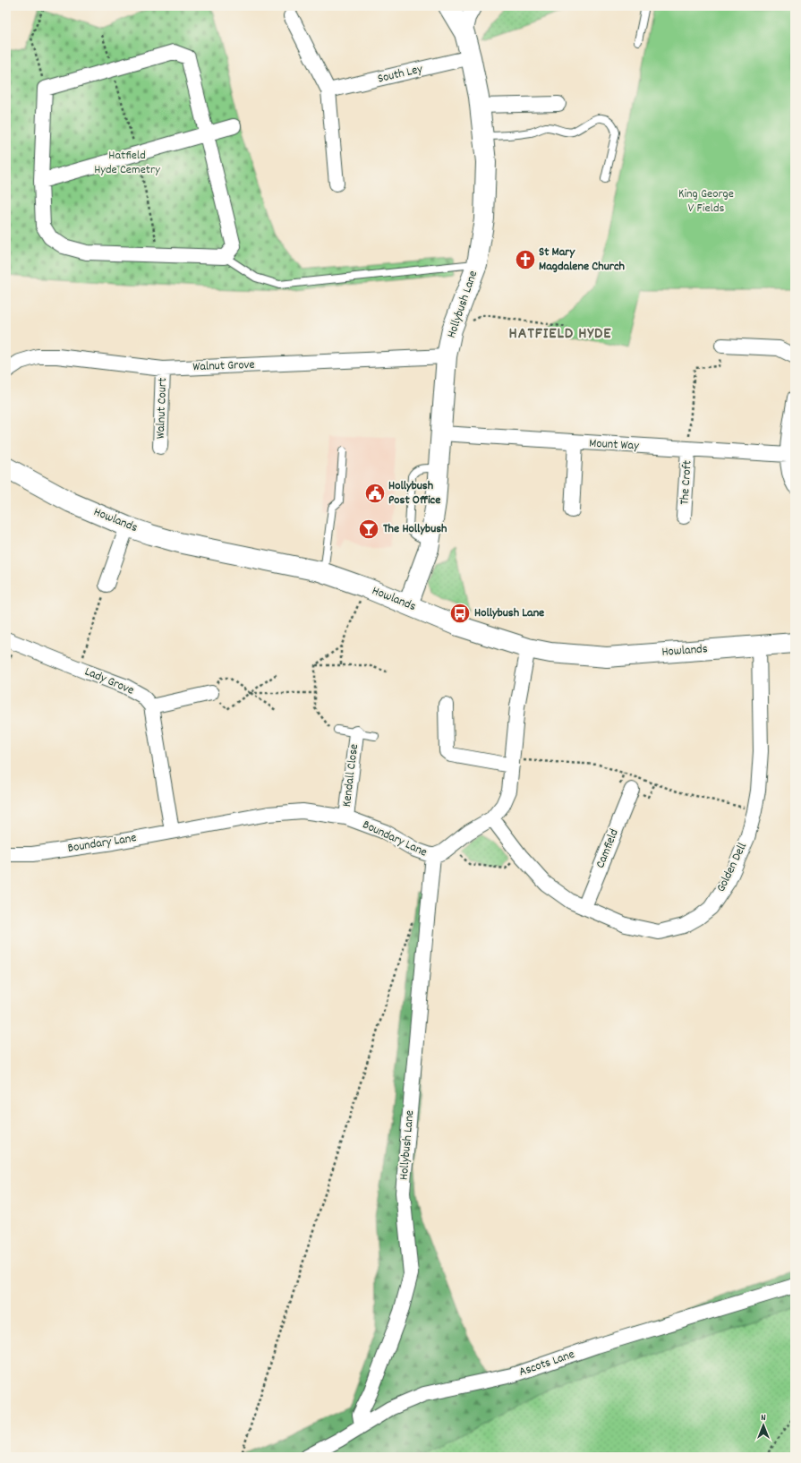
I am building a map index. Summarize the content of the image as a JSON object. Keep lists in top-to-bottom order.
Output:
{
  "streets": {
    "street": [
      "South Ley",
      "Hollybush Lane",
      "Walnut Grove",
      "Walnut Court",
      "Mount Way",
      "The Croft",
      "Howlands",
      "Lady Grove",
      "Kendall Close",
      "Boundary Lane",
      "Camfield",
      "Golden Dell",
      "Ascots Lane"
    ]
  },
  "crossings": [
    ["South Ley", "Hollybush Lane"],
    ["Hollybush Lane", "Walnut Grove"],
    ["Hollybush Lane", "Mount Way"],
    ["Hollybush Lane", "Howlands"],
    ["Hollybush Lane", "Boundary Lane"],
    ["Hollybush Lane", "Ascots Lane"],
    ["Walnut Grove", "Walnut Court"],
    ["Mount Way", "The Croft"],
    ["Howlands", "Boundary Lane"],
    ["Howlands", "Golden Dell"],
    ["Kendall Close", "Boundary Lane"],
    ["Boundary Lane", "Golden Dell"],
    ["Camfield", "Golden Dell"]
  ],
  "districts": ["HATFIELD HYDE"],
  "parks": ["Hatfield Hyde Cemetry", "King George V Fields"],
  "places": {
    "church": ["St Mary Magdalene Church"],
    "public building": ["Hollybush Post Office"],
    "bar": ["The Hollybush"],
    "bus stop": ["Hollybush Lane"]
  },
  "north": "top"
}
